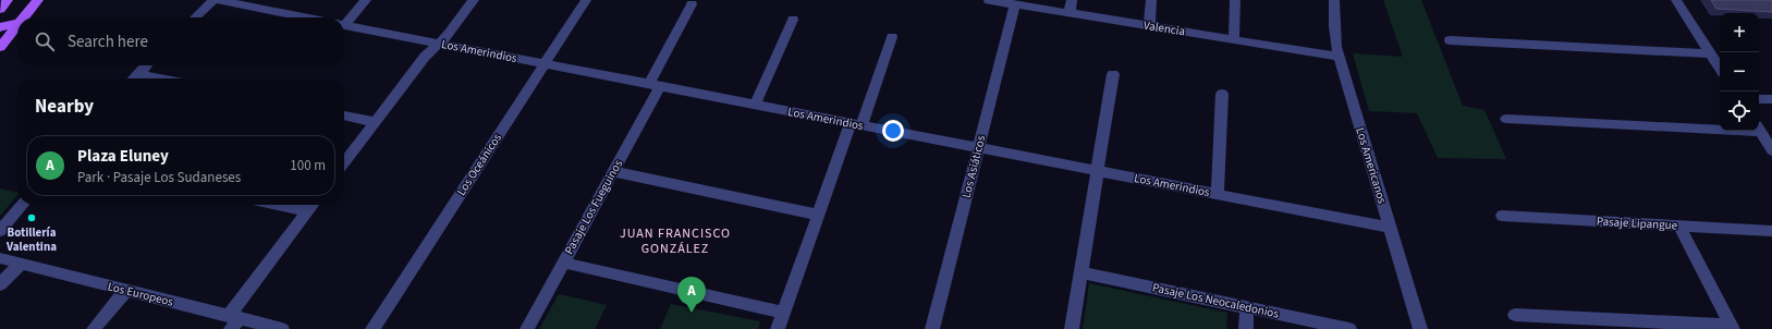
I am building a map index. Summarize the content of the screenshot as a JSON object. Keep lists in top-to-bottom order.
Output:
{
  "streets": {
    "street": [
      "Valencia",
      "Los Amerindios",
      "Los Oceánicos",
      "Los Americanos",
      "Los Asiáticos",
      "Pasaje Los Fueguinos",
      "Pasaje Lipangue",
      "Los Europeos",
      "Pasaje Los Neocaledonios"
    ]
  },
  "crossings": [
    ["Valencia", "Los Americanos"],
    ["Valencia", "Los Asiáticos"],
    ["Los Amerindios", "Los Oceánicos"],
    ["Los Amerindios", "Los Americanos"],
    ["Los Amerindios", "Los Asiáticos"],
    ["Los Amerindios", "Pasaje Los Fueguinos"]
  ],
  "districts": ["JUAN FRANCISCO GONZÁLEZ"],
  "places": ["Botillería Valentina"],
  "page": {
    "map_buttons": ["+", "−"],
    "search": "Search here",
    "heading": "Nearby",
    "list": [
      {
        "mark": "A",
        "name": "Plaza Eluney",
        "note": "Park · Pasaje Los Sudaneses",
        "value": "100 m"
      }
    ],
    "pins": "A"
  }
}
